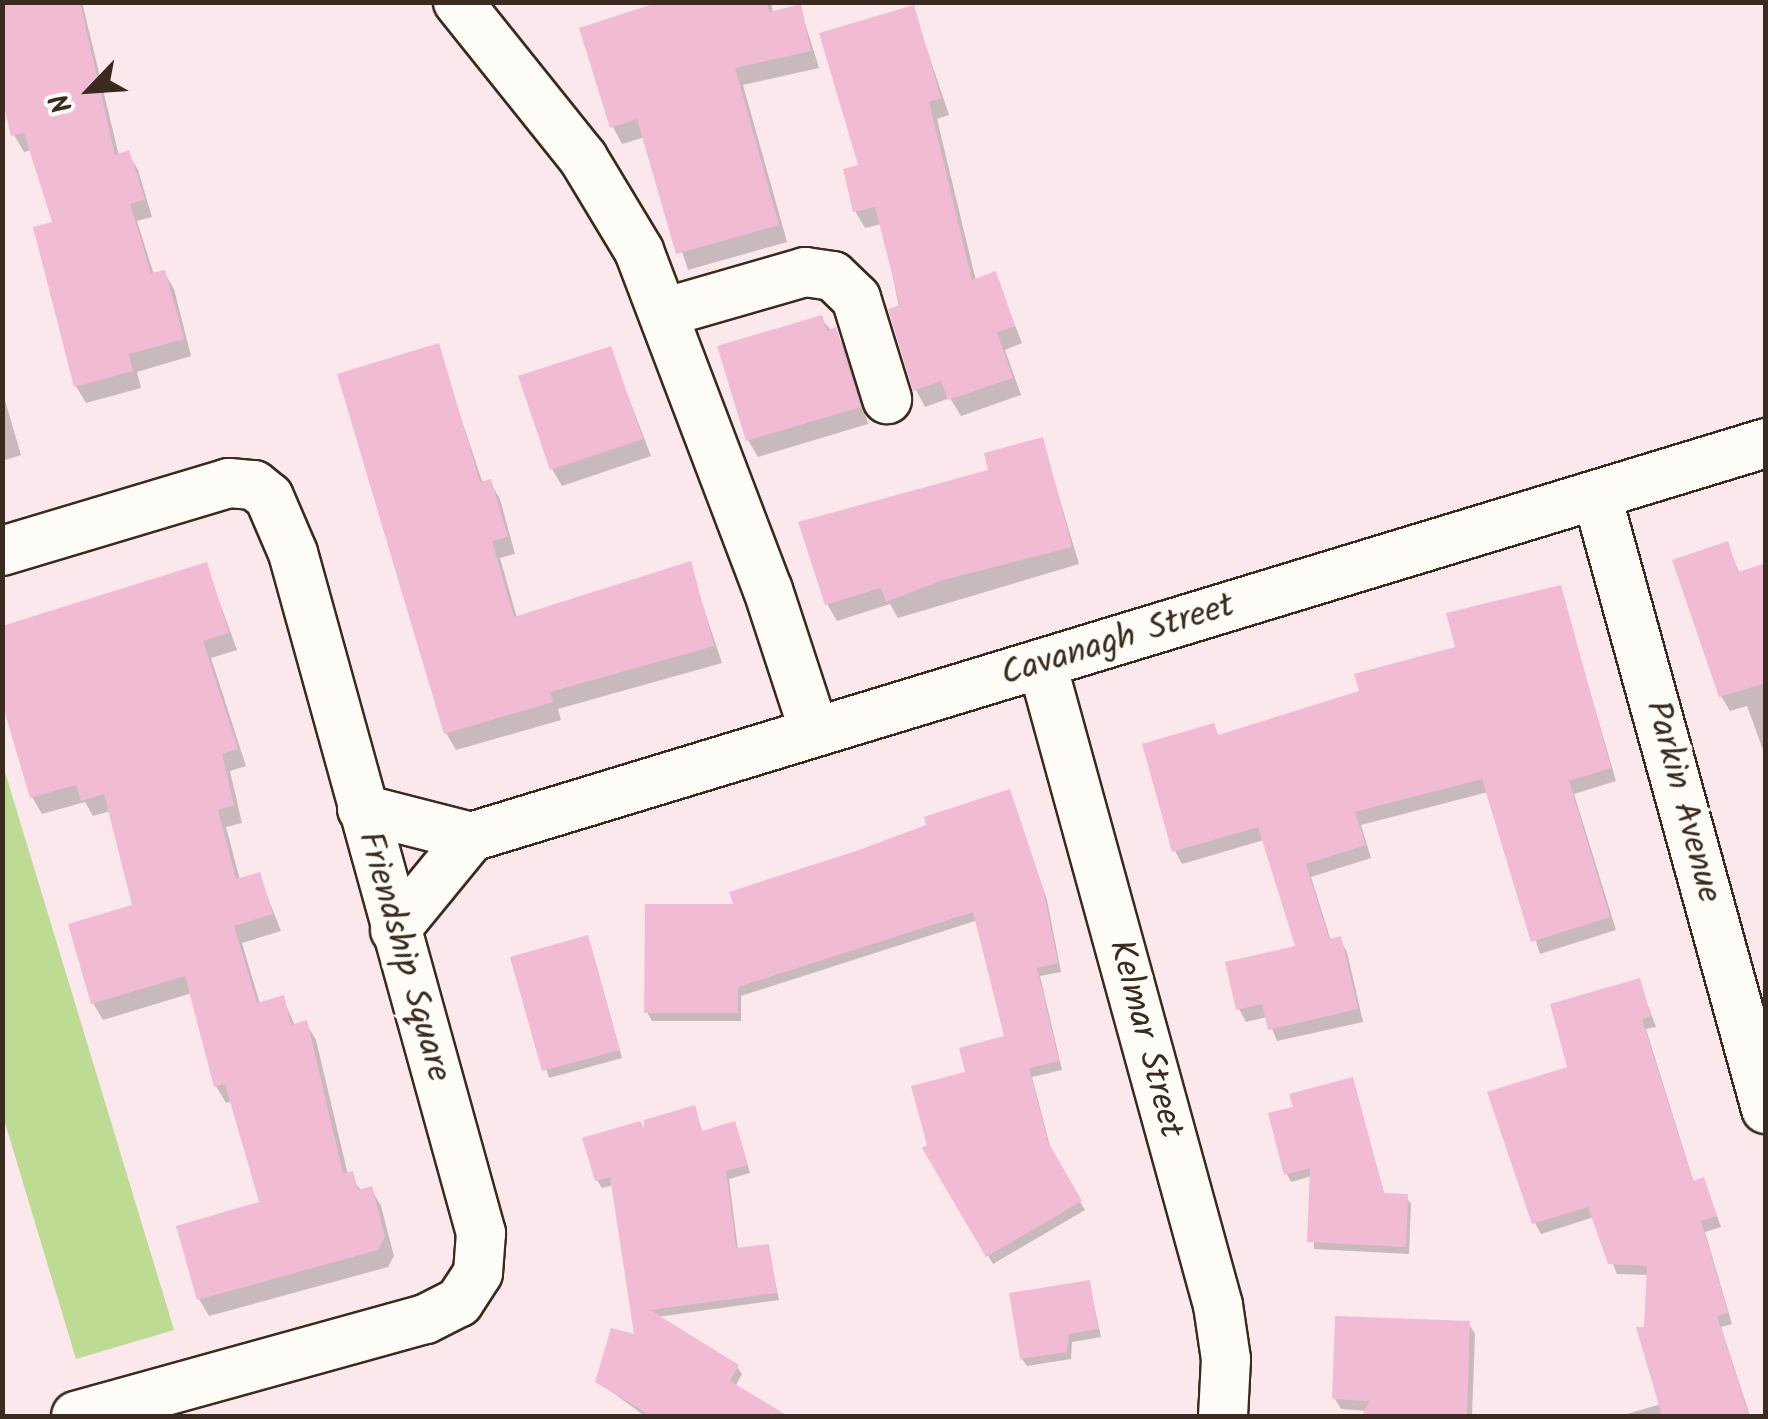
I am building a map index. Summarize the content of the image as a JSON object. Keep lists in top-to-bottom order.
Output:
{
  "streets": {
    "street": [
      "Cavanagh Street",
      "Parkin Avenue",
      "Friendship Square",
      "Kelmar Street"
    ]
  },
  "crossings": [
    ["Cavanagh Street", "Parkin Avenue"],
    ["Cavanagh Street", "Kelmar Street"]
  ],
  "north": "bottom left"
}
